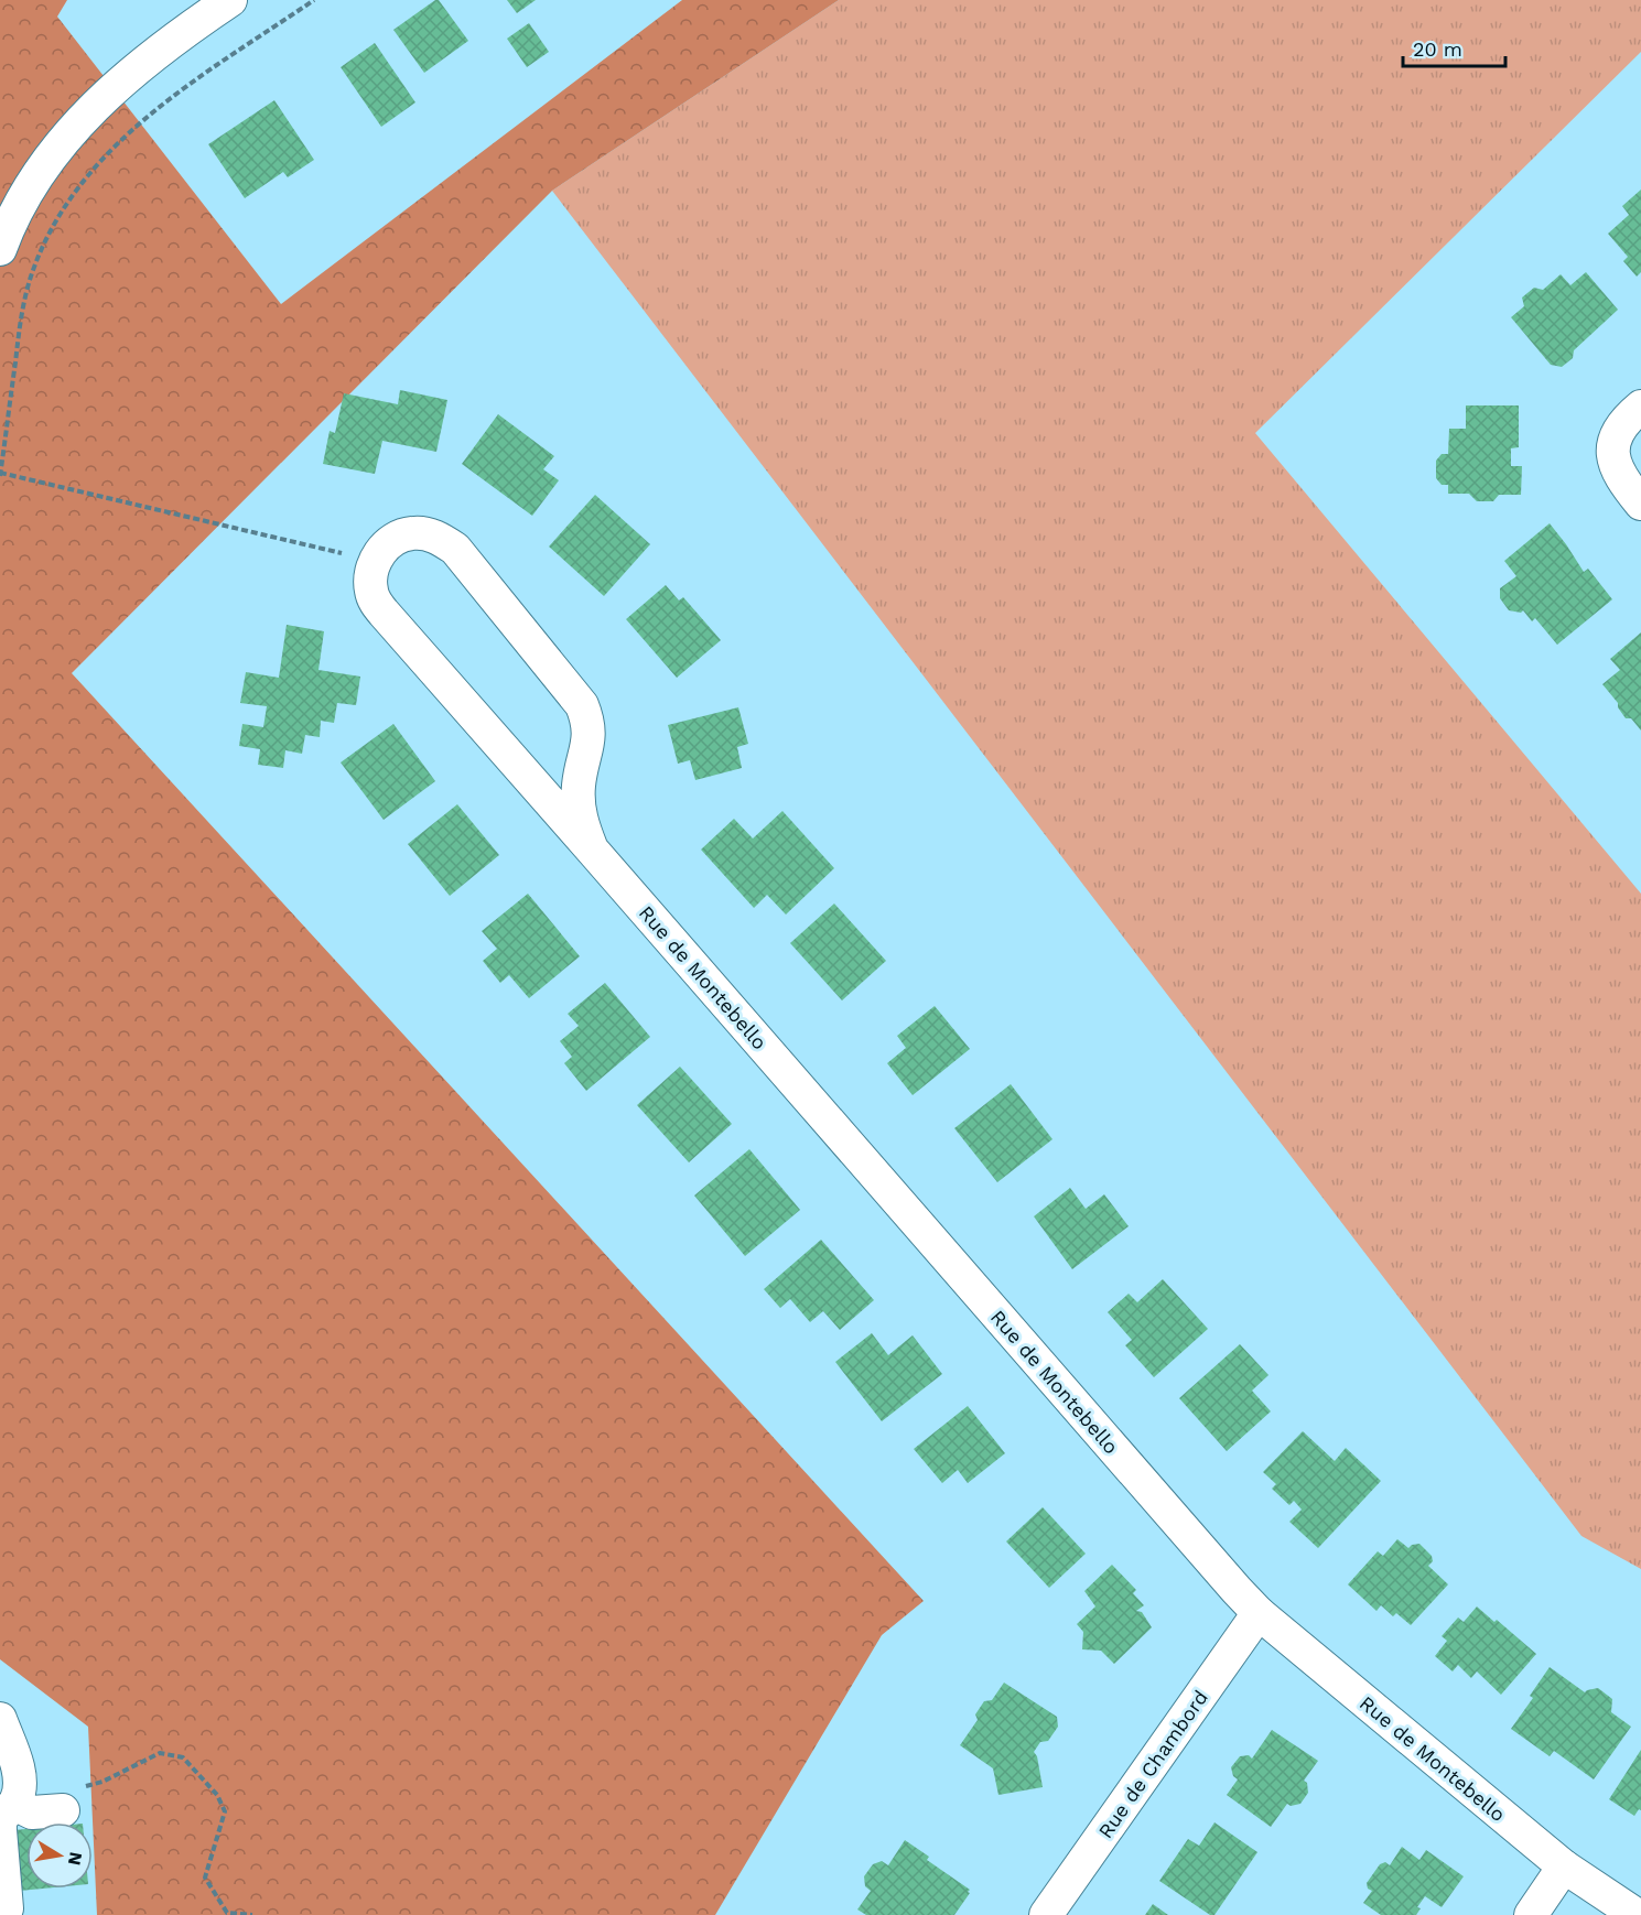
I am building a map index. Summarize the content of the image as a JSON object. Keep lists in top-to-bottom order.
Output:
{
  "streets": {
    "street": ["Rue de Montebello", "Rue de Chambord"]
  },
  "crossings": [
    ["Rue de Montebello", "Rue de Chambord"]
  ],
  "scale_bar": "20 m",
  "north": "right"
}
